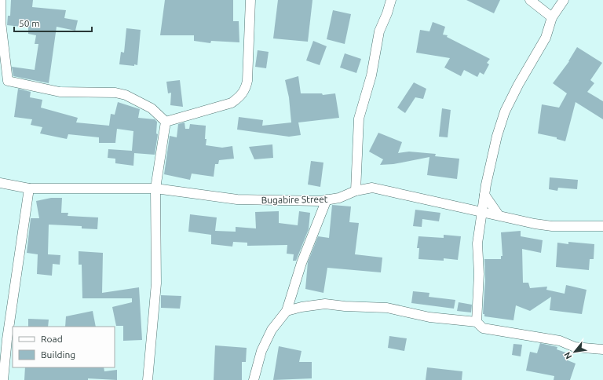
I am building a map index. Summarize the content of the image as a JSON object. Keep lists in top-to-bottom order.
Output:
{
  "streets": {
    "street": ["Bugabire Street"]
  },
  "legend": ["Road", "Building"],
  "scale_bar": "50 m",
  "north": "bottom left"
}
